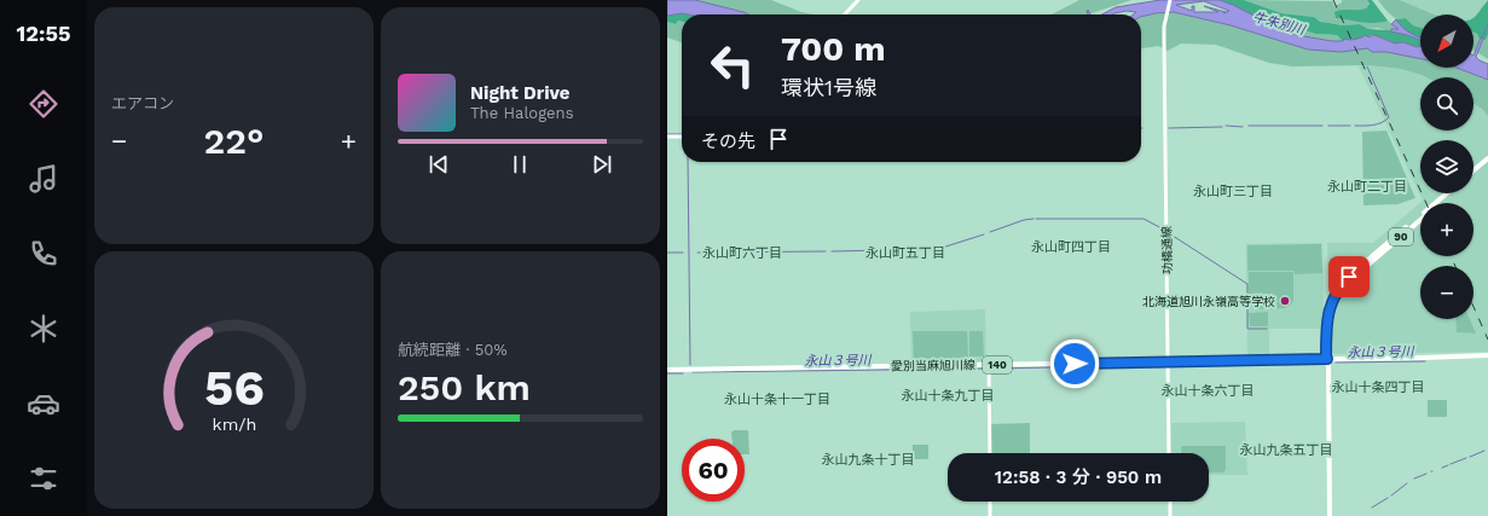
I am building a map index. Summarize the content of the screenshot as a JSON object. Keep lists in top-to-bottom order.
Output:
{
  "streets": {
    "main road": ["90", "愛別当麻旭川線", "140"],
    "street": ["功橋通線"]
  },
  "crossings": [
    ["90", "愛別当麻旭川線"],
    ["功橋通線", "愛別当麻旭川線"]
  ],
  "districts": [
    "永山町二丁目",
    "永山町三丁目",
    "永山町四丁目",
    "永山町六丁目",
    "永山町五丁目",
    "永山十条四丁目",
    "永山十条六丁目",
    "永山十条九丁目",
    "永山十条十一丁目",
    "永山九条五丁目",
    "永山九条十丁目"
  ],
  "water": ["牛朱別川", "永山３号川"],
  "places": ["北海道旭川永嶺高等学校"],
  "north": "bottom left",
  "page": {
    "tabs": "12:55",
    "tile": [
      "エアコン",
      ["航続距離 · 50%", "250 km"]
    ],
    "map_buttons": ["+", "−"],
    "turn": ["700 m", "環状1号線"],
    "song": ["Night Drive", "The Halogens"],
    "then": "その先",
    "heat": ["−", "22°", "+"],
    "limit": "60",
    "trip": "12:58 · 3 分 · 950 m",
    "gauge": ["56", "km/h"]
  }
}
